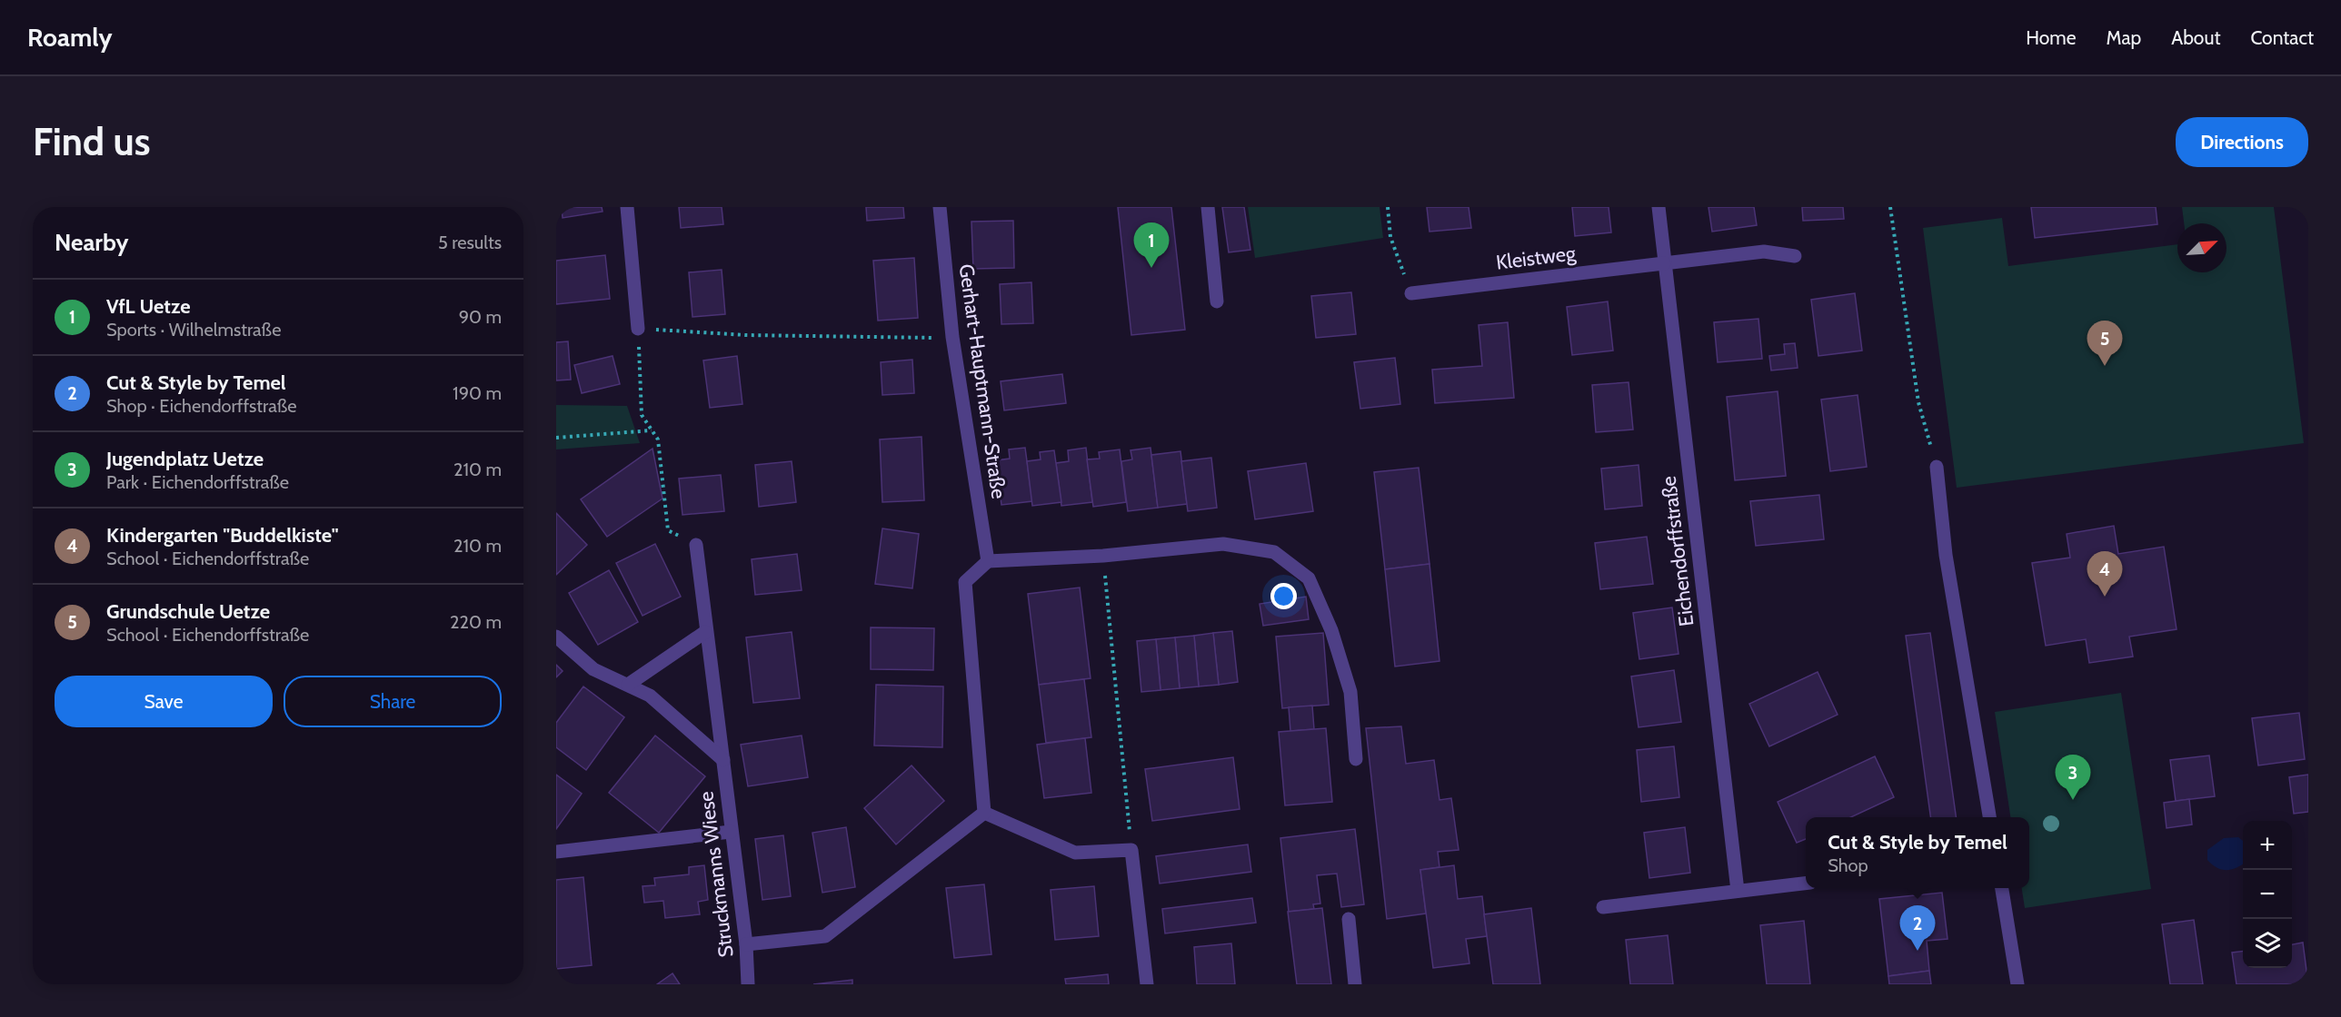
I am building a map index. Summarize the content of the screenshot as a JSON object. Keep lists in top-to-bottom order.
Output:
{
  "streets": {
    "street": [
      "Kleistweg",
      "Gerhart-Hauptmann-Straße",
      "Eichendorffstraße",
      "Struckmanns Wiese"
    ]
  },
  "crossings": [
    ["Kleistweg", "Eichendorffstraße"]
  ],
  "north": "top right",
  "page": {
    "header": "Roamly",
    "nav": [
      "Home",
      "Map",
      "About",
      "Contact"
    ],
    "buttons": [
      "Directions",
      ["Save", "Share"]
    ],
    "title": "Find us",
    "heading": ["Nearby", "5 results"],
    "pins": [
      "1",
      "5",
      "4",
      "3",
      "2"
    ],
    "list": [
      {
        "mark": "1",
        "name": "VfL Uetze",
        "note": "Sports · Wilhelmstraße",
        "value": "90 m"
      },
      {
        "mark": "2",
        "name": "Cut & Style by Temel",
        "note": "Shop · Eichendorffstraße",
        "value": "190 m"
      },
      {
        "mark": "3",
        "name": "Jugendplatz Uetze",
        "note": "Park · Eichendorffstraße",
        "value": "210 m"
      },
      {
        "mark": "4",
        "name": "Kindergarten \"Buddelkiste\"",
        "note": "School · Eichendorffstraße",
        "value": "210 m"
      },
      {
        "mark": "5",
        "name": "Grundschule Uetze",
        "note": "School · Eichendorffstraße",
        "value": "220 m"
      }
    ],
    "popup": ["Cut & Style by Temel", "Shop"],
    "map_buttons": ["+", "−"]
  }
}
